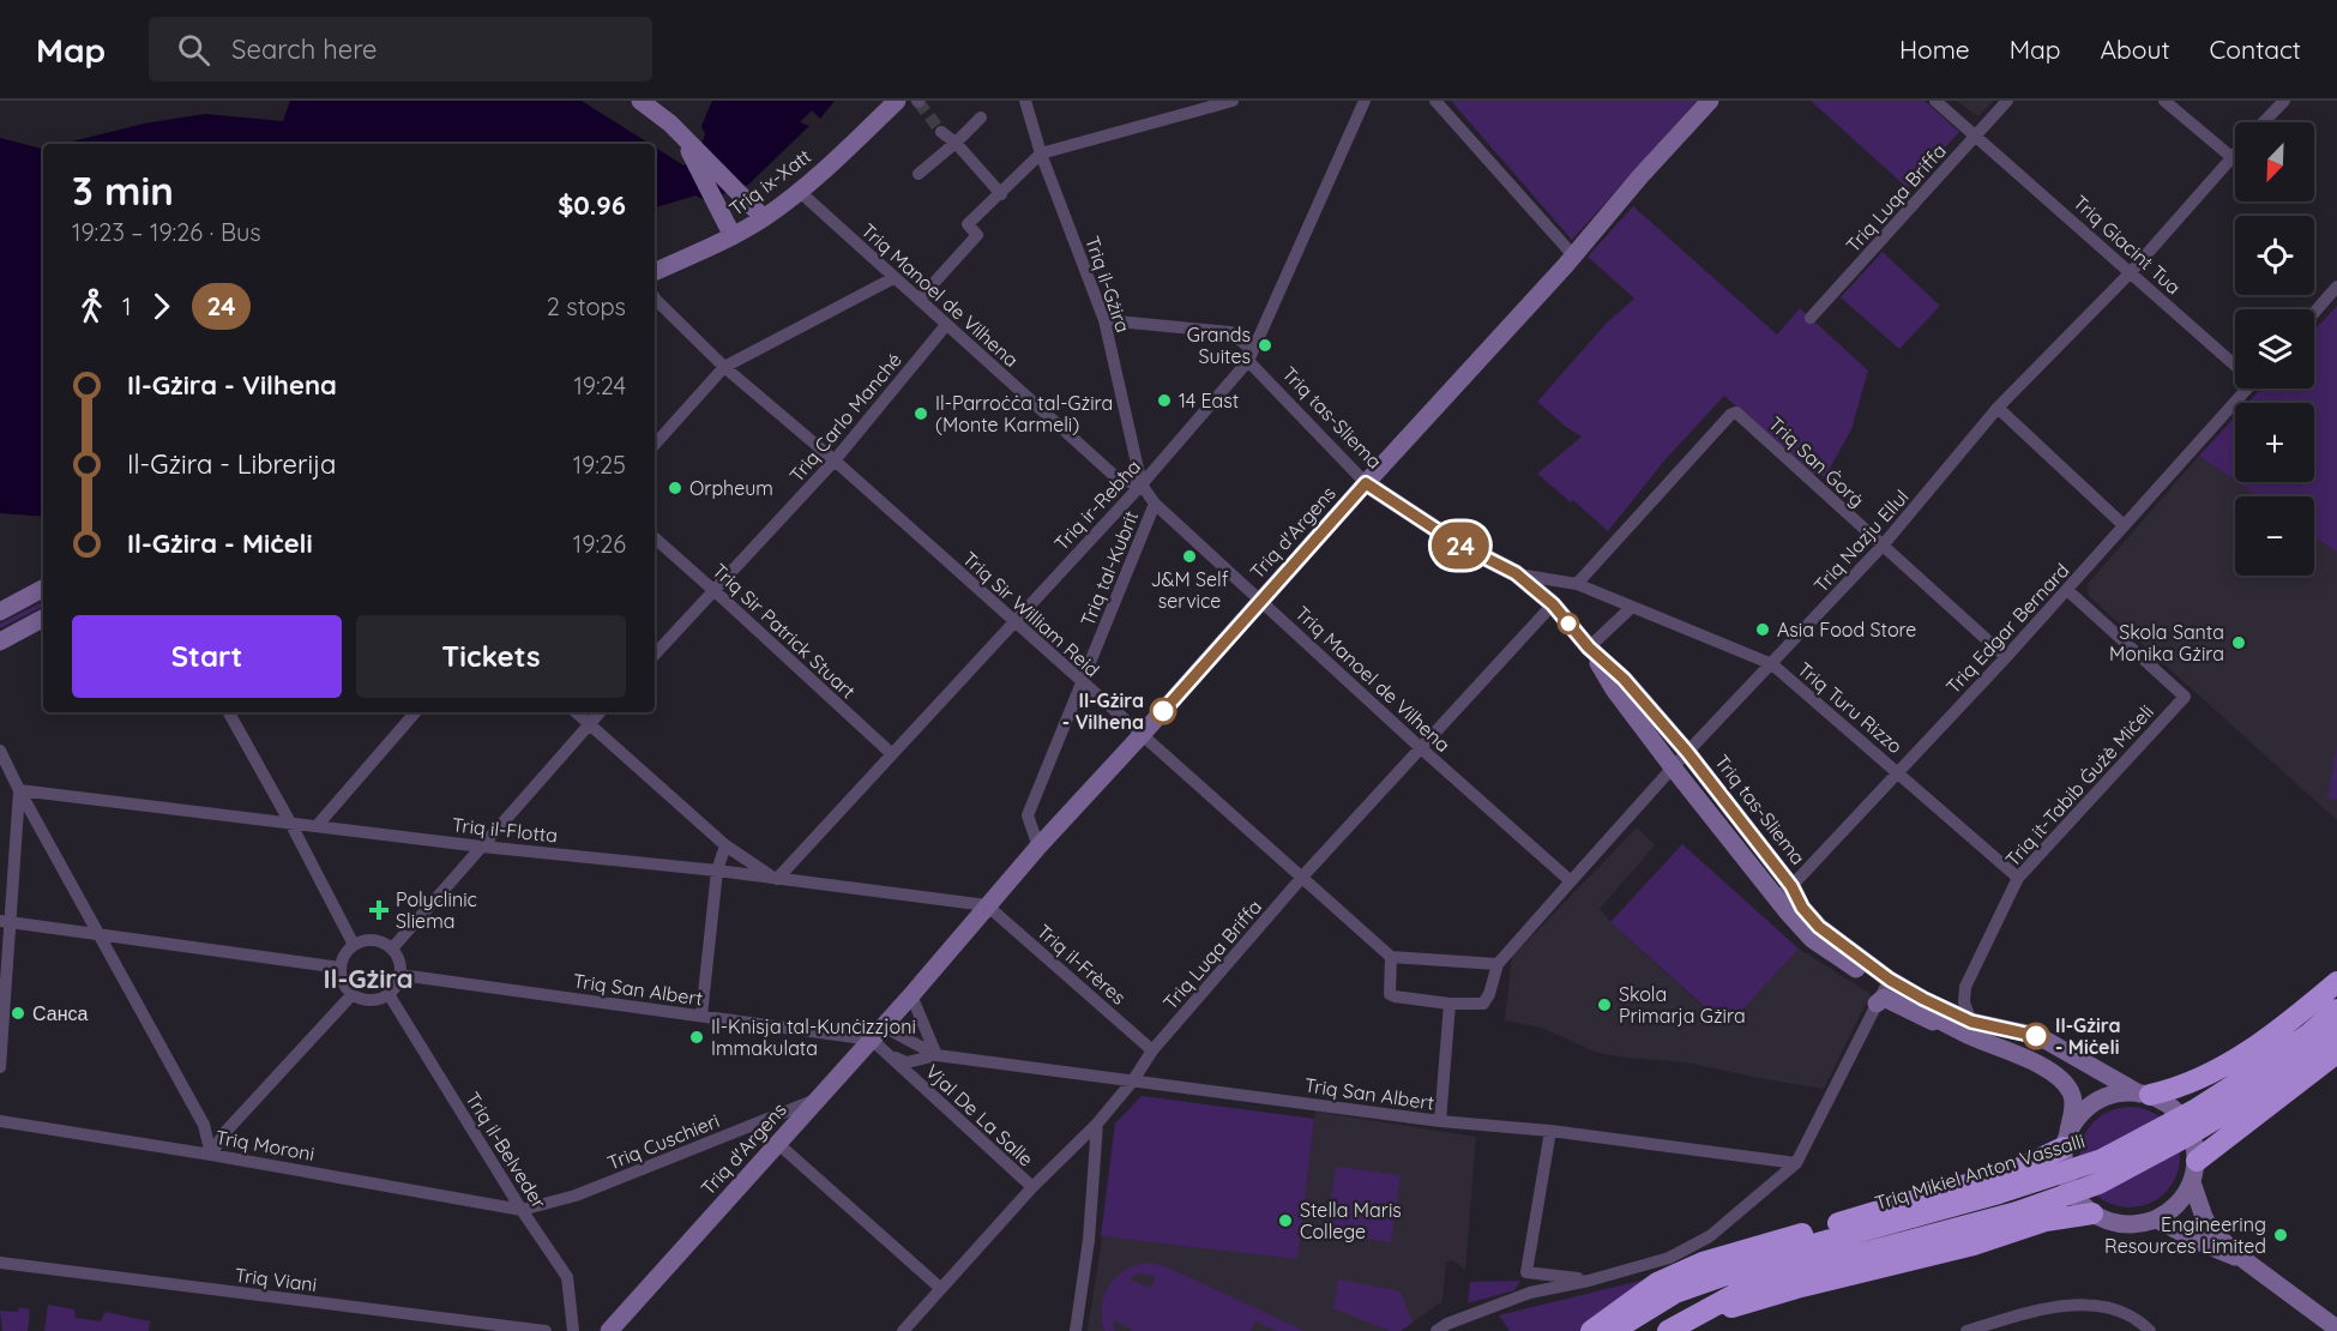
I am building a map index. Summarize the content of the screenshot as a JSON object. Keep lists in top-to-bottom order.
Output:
{
  "streets": {
    "highway": ["Triq Mikiel Anton Vassalli"],
    "main road": ["Triq ix-Xatt", "Triq tas-Sliema", "Triq d'Argens"],
    "street": [
      "Triq Luqa Briffa",
      "Triq Giacint Tua",
      "Triq il-Gżira",
      "Triq Manoel de Vilhena",
      "Triq Carlo Manché",
      "Triq San Ġorġ",
      "Triq ir-Rebħa",
      "Triq Nazju Ellul",
      "Triq tal-Kubrit",
      "Triq Sir William Reid",
      "Triq Edgar Bernard",
      "Triq Sir Patrick Stuart",
      "Triq Turu Rizzo",
      "Triq it-Tabib Ġużè Miċeli",
      "Triq il-Flotta",
      "Triq il-Frères",
      "Triq San Albert",
      "Vjal De La Salle",
      "Triq Cuschieri",
      "Triq Moroni",
      "Triq il-Belveder",
      "Triq Viani"
    ]
  },
  "crossings": [
    ["Triq ix-Xatt", "Triq Manoel de Vilhena"],
    ["Triq Luqa Briffa", "Triq Giacint Tua"],
    ["Triq Luqa Briffa", "Triq Manoel de Vilhena"],
    ["Triq Luqa Briffa", "Triq tas-Sliema"],
    ["Triq Luqa Briffa", "Triq Sir William Reid"],
    ["Triq Luqa Briffa", "Triq il-Frères"],
    ["Triq Luqa Briffa", "Triq San Albert"],
    ["Triq Luqa Briffa", "Vjal De La Salle"],
    ["Triq Giacint Tua", "Triq Nazju Ellul"],
    ["Triq il-Gżira", "Triq Manoel de Vilhena"],
    ["Triq il-Gżira", "Triq tas-Sliema"],
    ["Triq il-Gżira", "Triq ir-Rebħa"],
    ["Triq Manoel de Vilhena", "Triq Carlo Manché"],
    ["Triq Manoel de Vilhena", "Triq ir-Rebħa"],
    ["Triq Manoel de Vilhena", "Triq d'Argens"],
    ["Triq Manoel de Vilhena", "Triq Nazju Ellul"],
    ["Triq Manoel de Vilhena", "Triq tal-Kubrit"],
    ["Triq Carlo Manché", "Triq Sir William Reid"],
    ["Triq Carlo Manché", "Triq Sir Patrick Stuart"],
    ["Triq tas-Sliema", "Triq ir-Rebħa"],
    ["Triq tas-Sliema", "Triq d'Argens"],
    ["Triq tas-Sliema", "Triq Nazju Ellul"],
    ["Triq tas-Sliema", "Triq Edgar Bernard"],
    ["Triq tas-Sliema", "Triq Turu Rizzo"],
    ["Triq tas-Sliema", "Triq it-Tabib Ġużè Miċeli"],
    ["Triq San Ġorġ", "Triq Nazju Ellul"],
    ["Triq San Ġorġ", "Triq Edgar Bernard"],
    ["Triq San Ġorġ", "Triq Turu Rizzo"],
    ["Triq ir-Rebħa", "Triq Sir William Reid"],
    ["Triq ir-Rebħa", "Triq Sir Patrick Stuart"],
    ["Triq ir-Rebħa", "Triq il-Flotta"],
    ["Triq d'Argens", "Triq tal-Kubrit"],
    ["Triq d'Argens", "Triq Sir William Reid"],
    ["Triq d'Argens", "Triq il-Flotta"],
    ["Triq d'Argens", "Triq il-Frères"],
    ["Triq d'Argens", "Triq San Albert"],
    ["Triq d'Argens", "Vjal De La Salle"],
    ["Triq d'Argens", "Triq Cuschieri"],
    ["Triq Nazju Ellul", "Triq Turu Rizzo"],
    ["Triq tal-Kubrit", "Triq Sir William Reid"],
    ["Triq Edgar Bernard", "Triq Turu Rizzo"],
    ["Triq Edgar Bernard", "Triq it-Tabib Ġużè Miċeli"],
    ["Triq Turu Rizzo", "Triq it-Tabib Ġużè Miċeli"],
    ["Triq il-Flotta", "Triq il-Frères"],
    ["Triq San Albert", "Vjal De La Salle"],
    ["Triq San Albert", "Triq il-Belveder"],
    ["Triq Cuschieri", "Triq Moroni"],
    ["Triq Cuschieri", "Triq il-Belveder"],
    ["Triq Moroni", "Triq il-Belveder"]
  ],
  "districts": ["Il-Gżira"],
  "places": {
    "other": [
      "Grands Suites",
      "14 East",
      "Il-Parroċċa tal-Gżira (Monte Karmeli)",
      "Orpheum",
      "J&M Self service",
      "Asia Food Store",
      "Skola Santa Monika Gżira",
      "Il-Gżira - Vilhena",
      "Skola Primarja Gżira",
      "Санса",
      "Il-Gżira - Miċeli",
      "Il-Knisja tal-Kunċizzjoni Immakulata",
      "Stella Maris College",
      "Engineering Resources Limited"
    ],
    "health": ["Polyclinic Sliema"]
  },
  "lines": ["bus line 24"],
  "north": "bottom left",
  "page": {
    "header": "Map",
    "search": "Search here",
    "nav": [
      "Home",
      "Map",
      "About",
      "Contact"
    ],
    "on_map": "24",
    "map_buttons": ["+", "−"],
    "heading": ["3 min", "19:23 – 19:26 · Bus", "$0.96"],
    "legs": ["1", "24", "2 stops"],
    "list": [
      {
        "name": "Il-Gżira - Vilhena",
        "value": "19:24"
      },
      {
        "name": "Il-Gżira - Librerija",
        "value": "19:25"
      },
      {
        "name": "Il-Gżira - Miċeli",
        "value": "19:26"
      }
    ],
    "buttons": ["Start", "Tickets"]
  }
}
